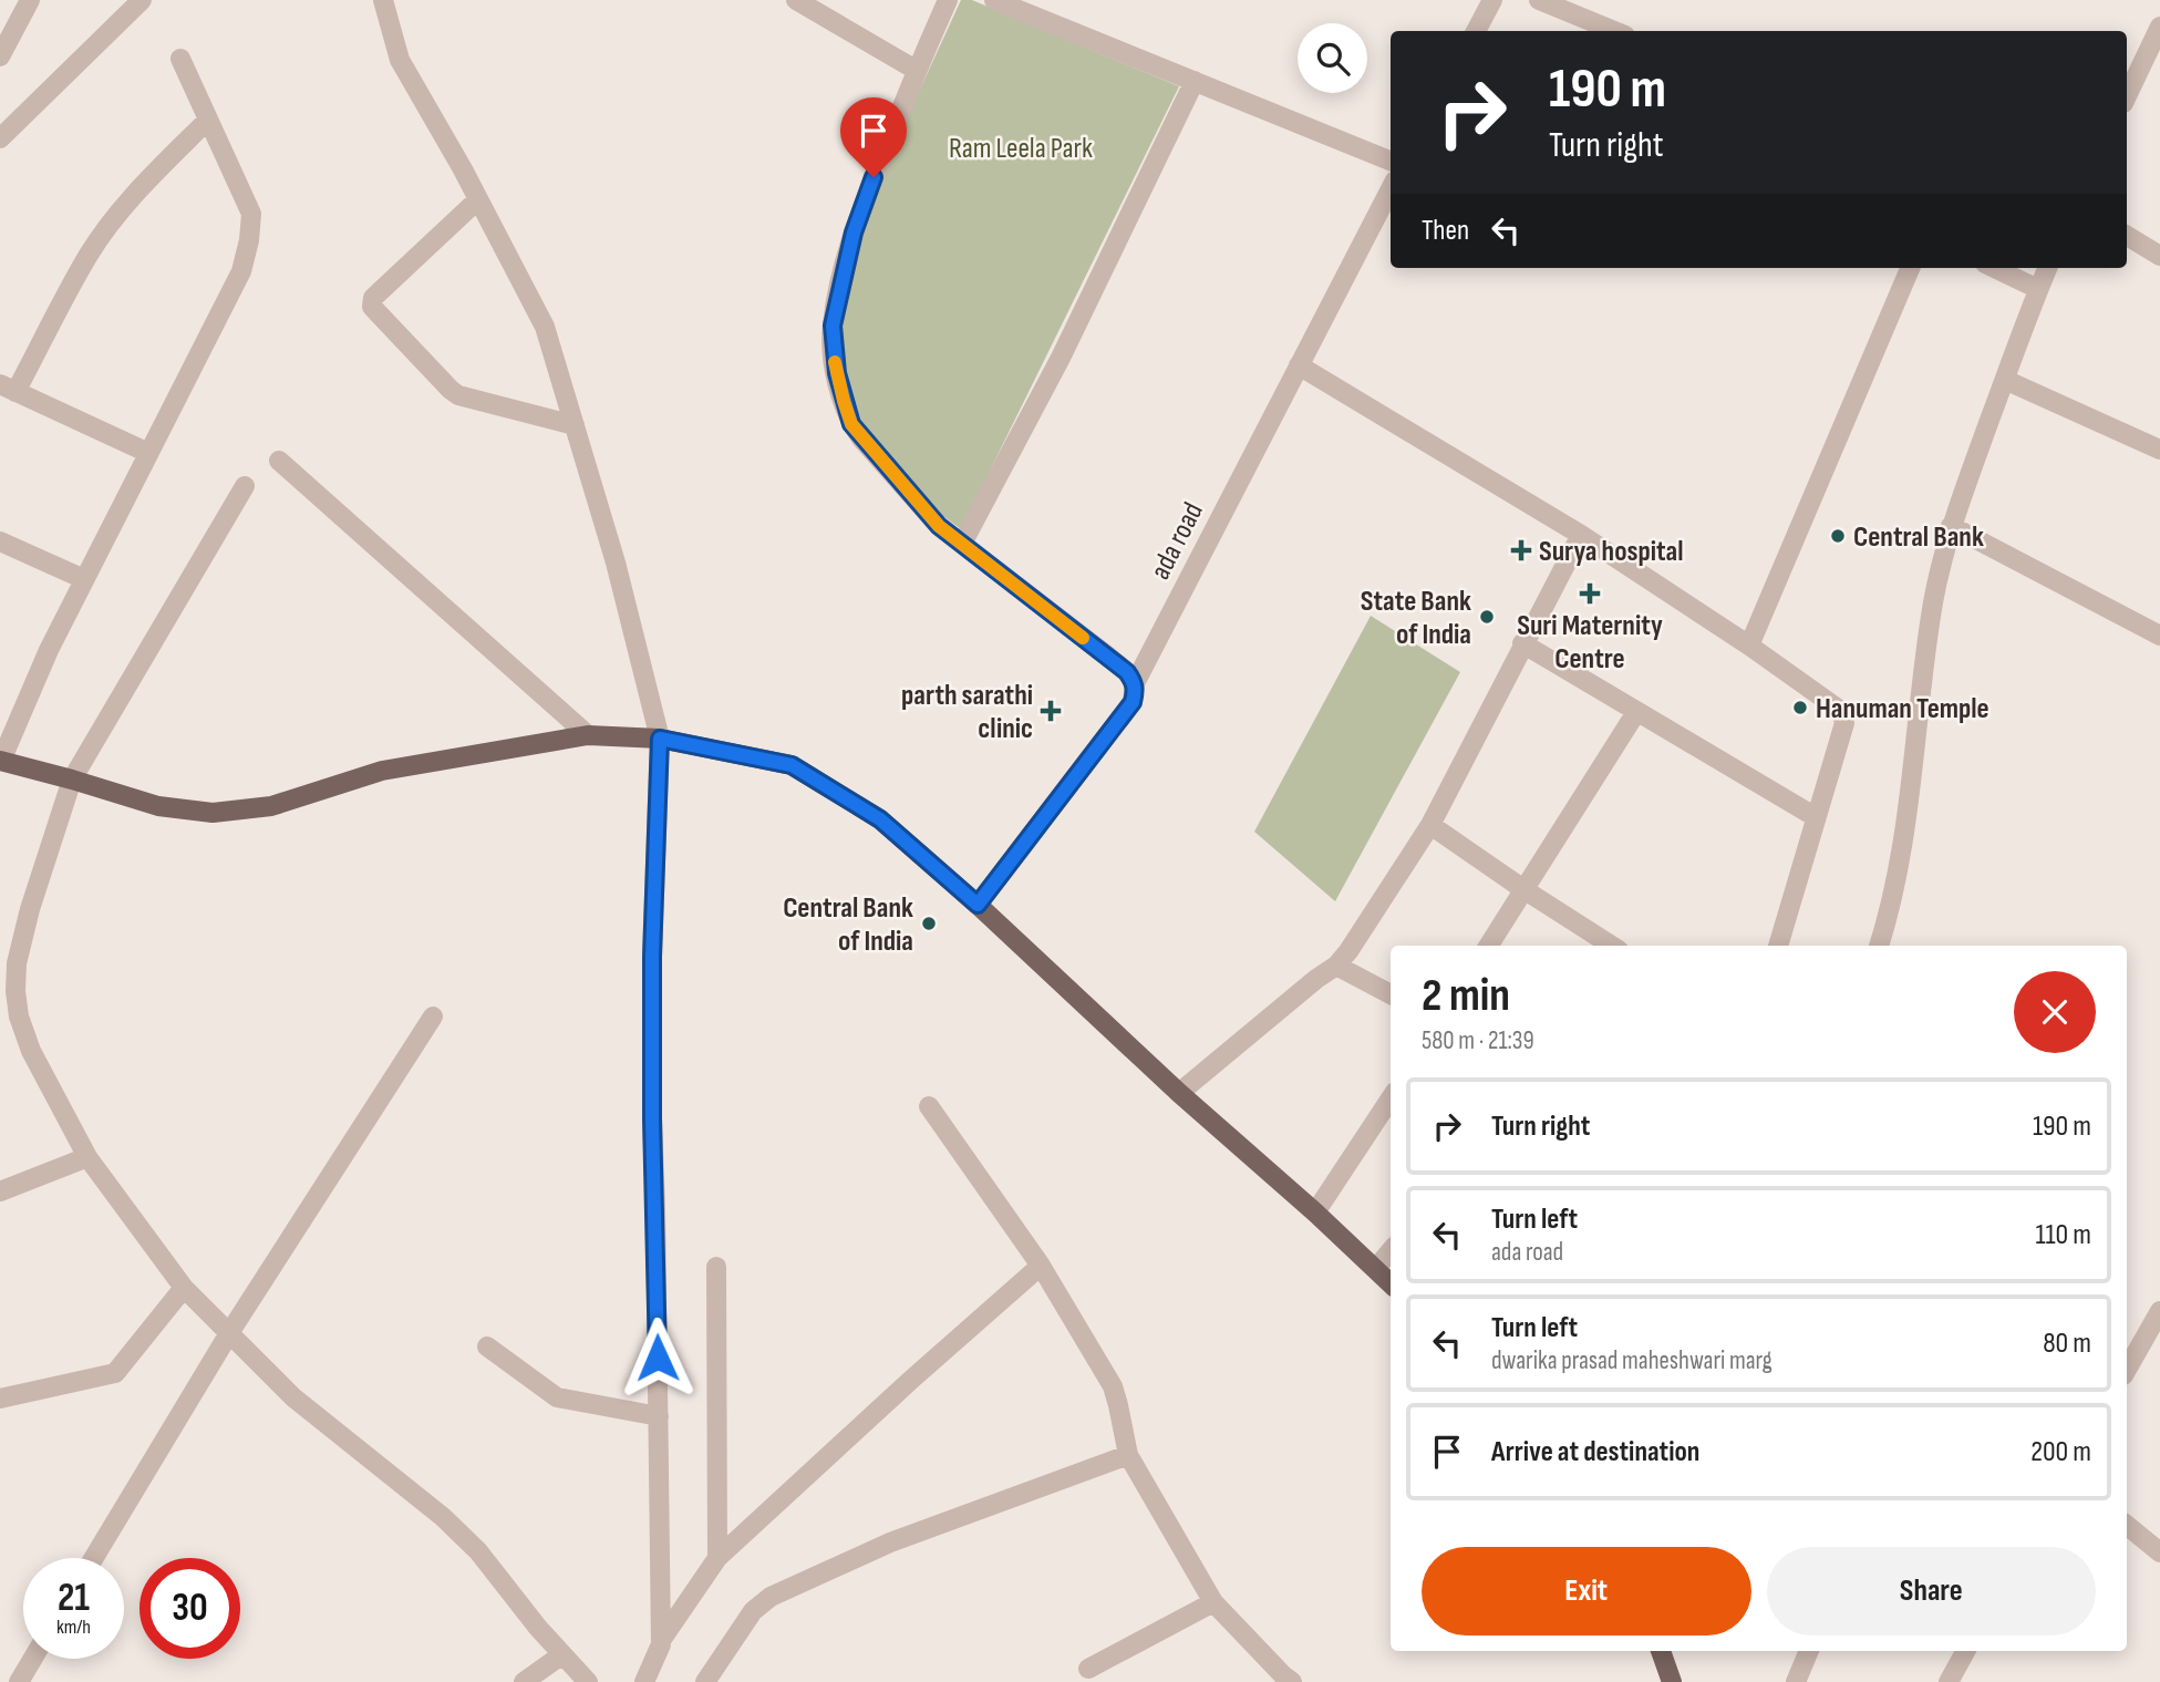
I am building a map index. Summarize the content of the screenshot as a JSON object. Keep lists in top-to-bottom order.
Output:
{
  "streets": {
    "street": ["ada road"]
  },
  "parks": ["Ram Leela Park"],
  "places": {
    "other": [
      "Central Bank",
      "State Bank of India",
      "Hanuman Temple",
      "Central Bank of India"
    ],
    "health": ["Surya hospital", "Suri Maternity Centre", "parth sarathi clinic"]
  },
  "page": {
    "turn": ["190 m", "Turn right"],
    "then": "Then",
    "heading": ["2 min", "580 m · 21:39"],
    "list": [
      {
        "name": "Turn right",
        "value": "190 m"
      },
      {
        "name": "Turn left",
        "note": "ada road",
        "value": "110 m"
      },
      {
        "name": "Turn left",
        "note": "dwarika prasad maheshwari marg",
        "value": "80 m"
      },
      {
        "name": "Arrive at destination",
        "value": "200 m"
      }
    ],
    "buttons": ["Exit", "Share"],
    "speed": "21 km/h",
    "limit": "30"
  }
}
